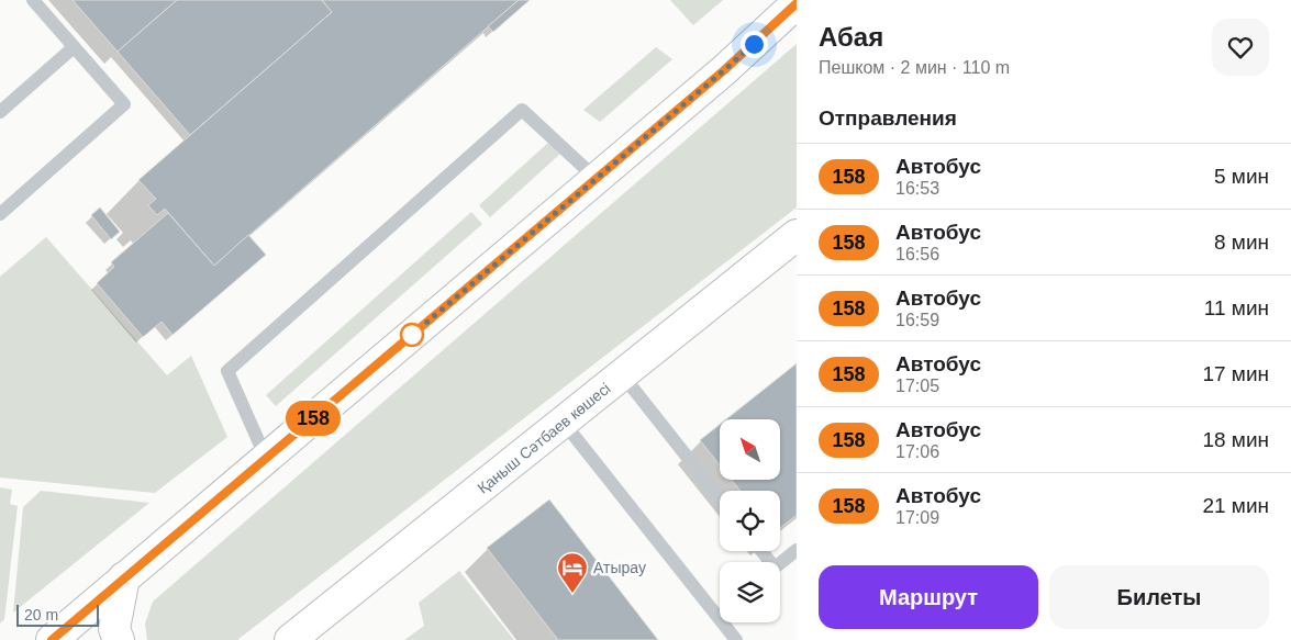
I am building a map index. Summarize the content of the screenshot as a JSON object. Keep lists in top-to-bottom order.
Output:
{
  "streets": {
    "main road": ["Қаныш Сәтбаев көшесі"]
  },
  "places": {
    "hotel": ["Атырау"]
  },
  "lines": ["bus line 158"],
  "scale_bar": "20 m",
  "north": "top left",
  "page": {
    "on_map": "158",
    "heading": [
      ["Абая", "Пешком · 2 мин · 110 m"],
      "Отправления"
    ],
    "list": [
      {
        "mark": "158",
        "name": "Автобус",
        "note": "16:53",
        "value": "5 мин"
      },
      {
        "mark": "158",
        "name": "Автобус",
        "note": "16:56",
        "value": "8 мин"
      },
      {
        "mark": "158",
        "name": "Автобус",
        "note": "16:59",
        "value": "11 мин"
      },
      {
        "mark": "158",
        "name": "Автобус",
        "note": "17:05",
        "value": "17 мин"
      },
      {
        "mark": "158",
        "name": "Автобус",
        "note": "17:06",
        "value": "18 мин"
      },
      {
        "mark": "158",
        "name": "Автобус",
        "note": "17:09",
        "value": "21 мин"
      }
    ],
    "buttons": ["Маршрут", "Билеты"],
    "scale": "20 m"
  }
}
